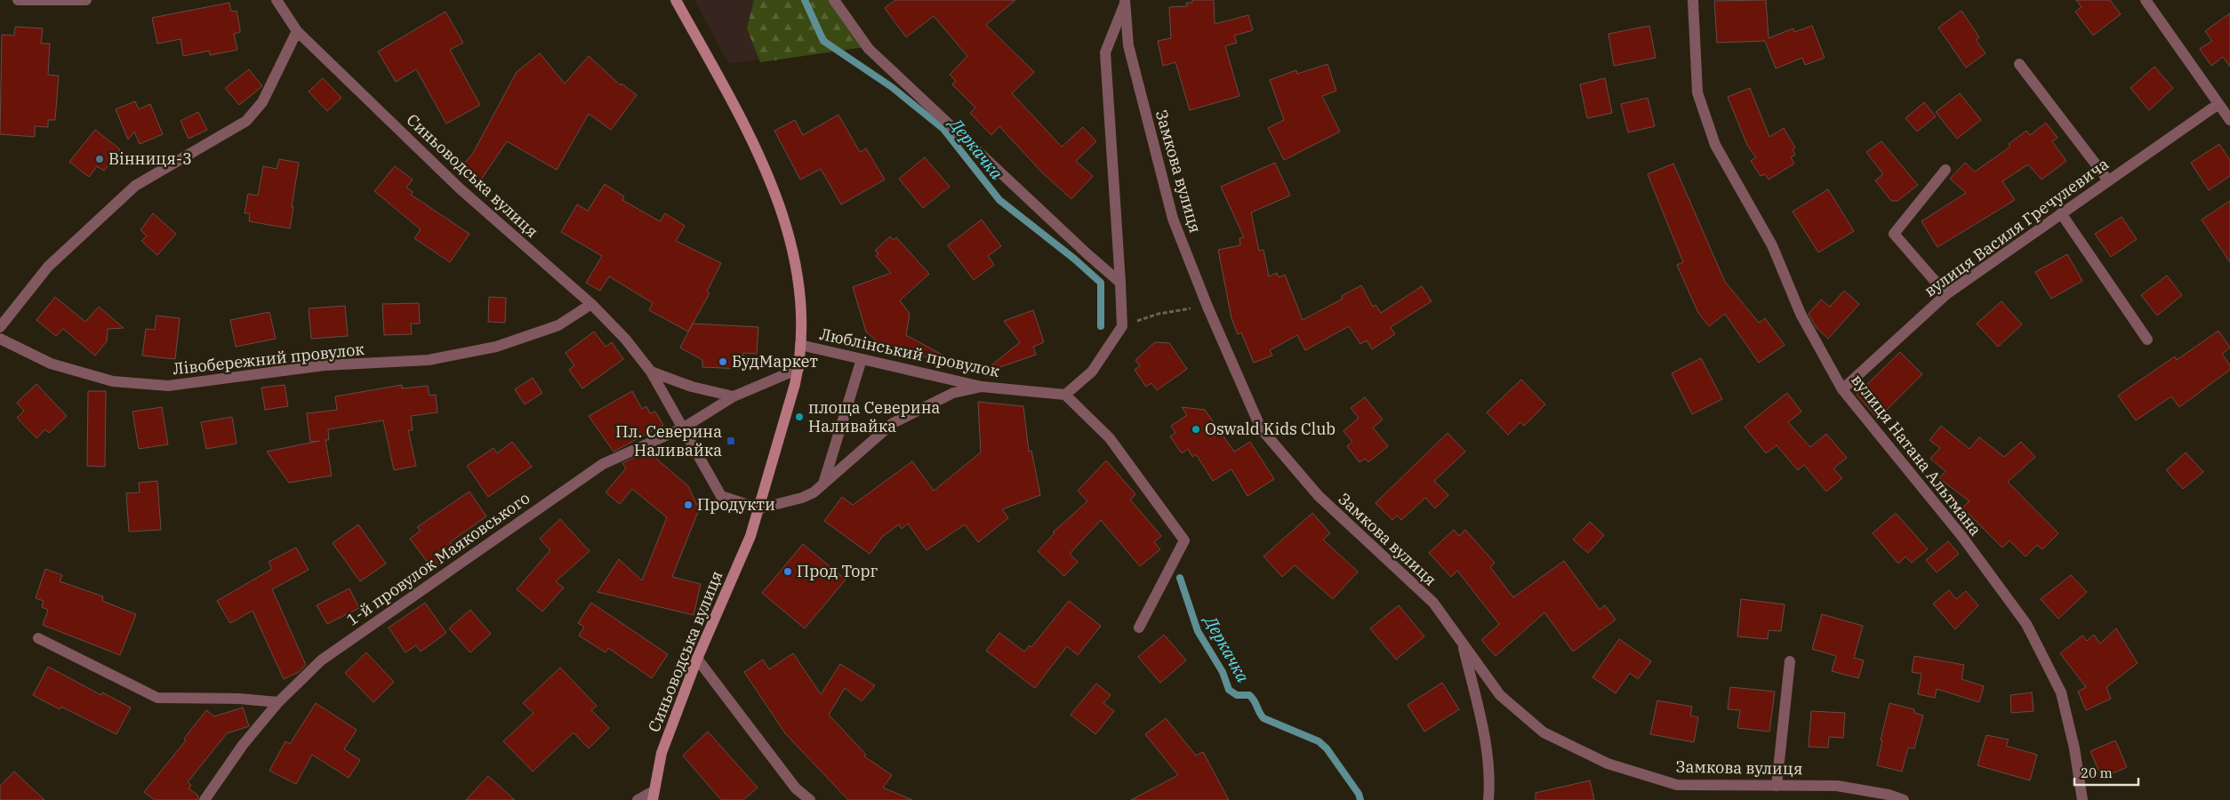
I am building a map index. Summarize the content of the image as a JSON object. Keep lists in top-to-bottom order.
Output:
{
  "streets": {
    "main road": ["Синьоводська вулиця"],
    "street": [
      "Замкова вулиця",
      "вулиця Василя Гречулевича",
      "Люблінський провулок",
      "Лівобережний провулок",
      "вулиця Натана Альтмана",
      "1-й провулок Маяковського"
    ]
  },
  "crossings": [
    ["Синьоводська вулиця", "Люблінський провулок"],
    ["Синьоводська вулиця", "Лівобережний провулок"],
    ["Синьоводська вулиця", "1-й провулок Маяковського"],
    ["вулиця Василя Гречулевича", "вулиця Натана Альтмана"]
  ],
  "water": ["Деркачка"],
  "places": {
    "other": [
      "Вінниця-3",
      "БудМаркет",
      "площа Северина Наливайка",
      "Oswald Kids Club",
      "Продукти",
      "Прод Торг"
    ],
    "transit": ["Пл. Северина Наливайка"]
  },
  "scale_bar": "20 m"
}
